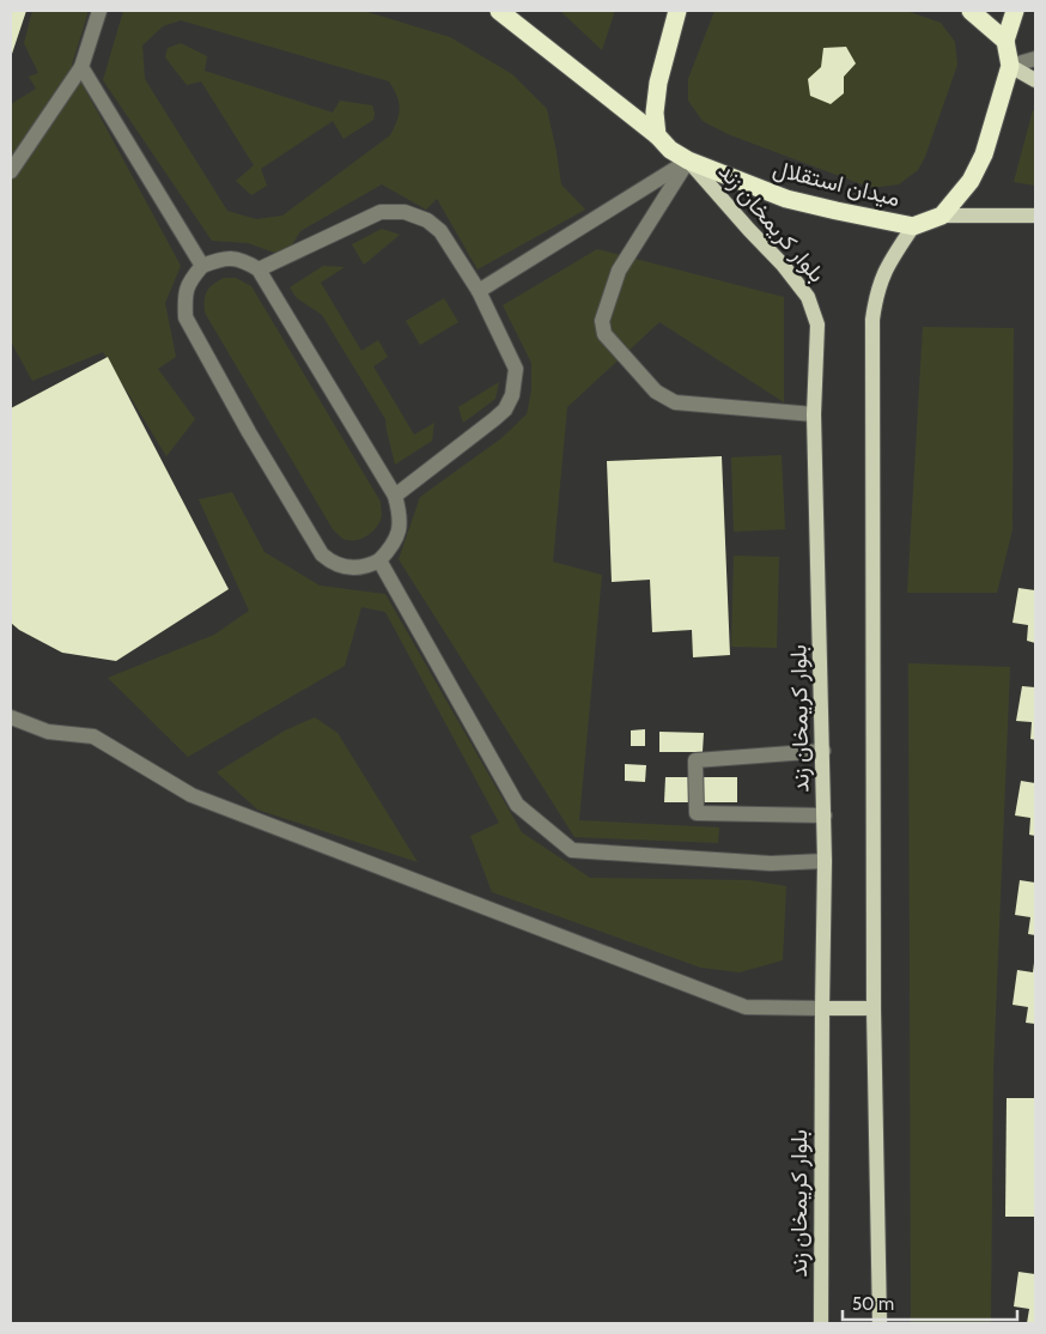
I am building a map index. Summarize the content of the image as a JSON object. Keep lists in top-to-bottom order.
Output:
{
  "streets": {
    "highway": ["میدان استقلال"],
    "main road": ["بلوار کریمخان زند"]
  },
  "crossings": [
    ["میدان استقلال", "بلوار کریمخان زند"]
  ],
  "scale_bar": "50 m"
}
